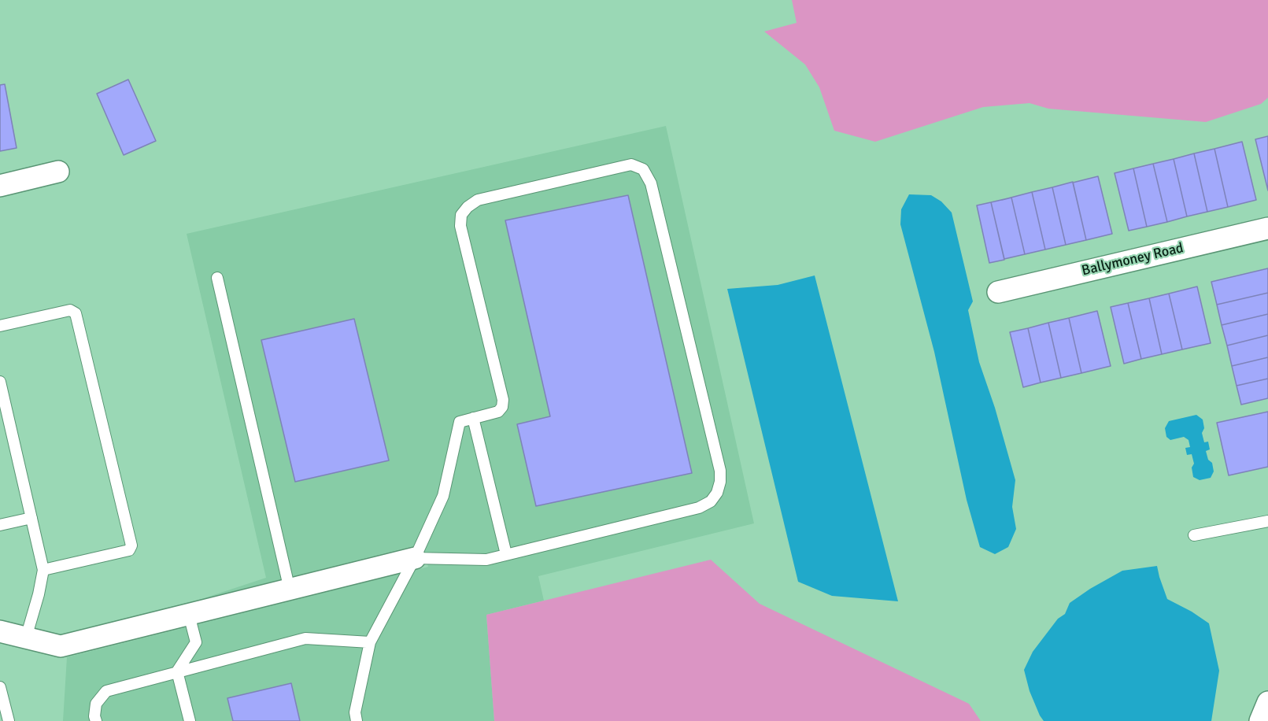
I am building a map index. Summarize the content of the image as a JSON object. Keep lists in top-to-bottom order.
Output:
{
  "streets": {
    "street": ["Ballymoney Road"]
  }
}
